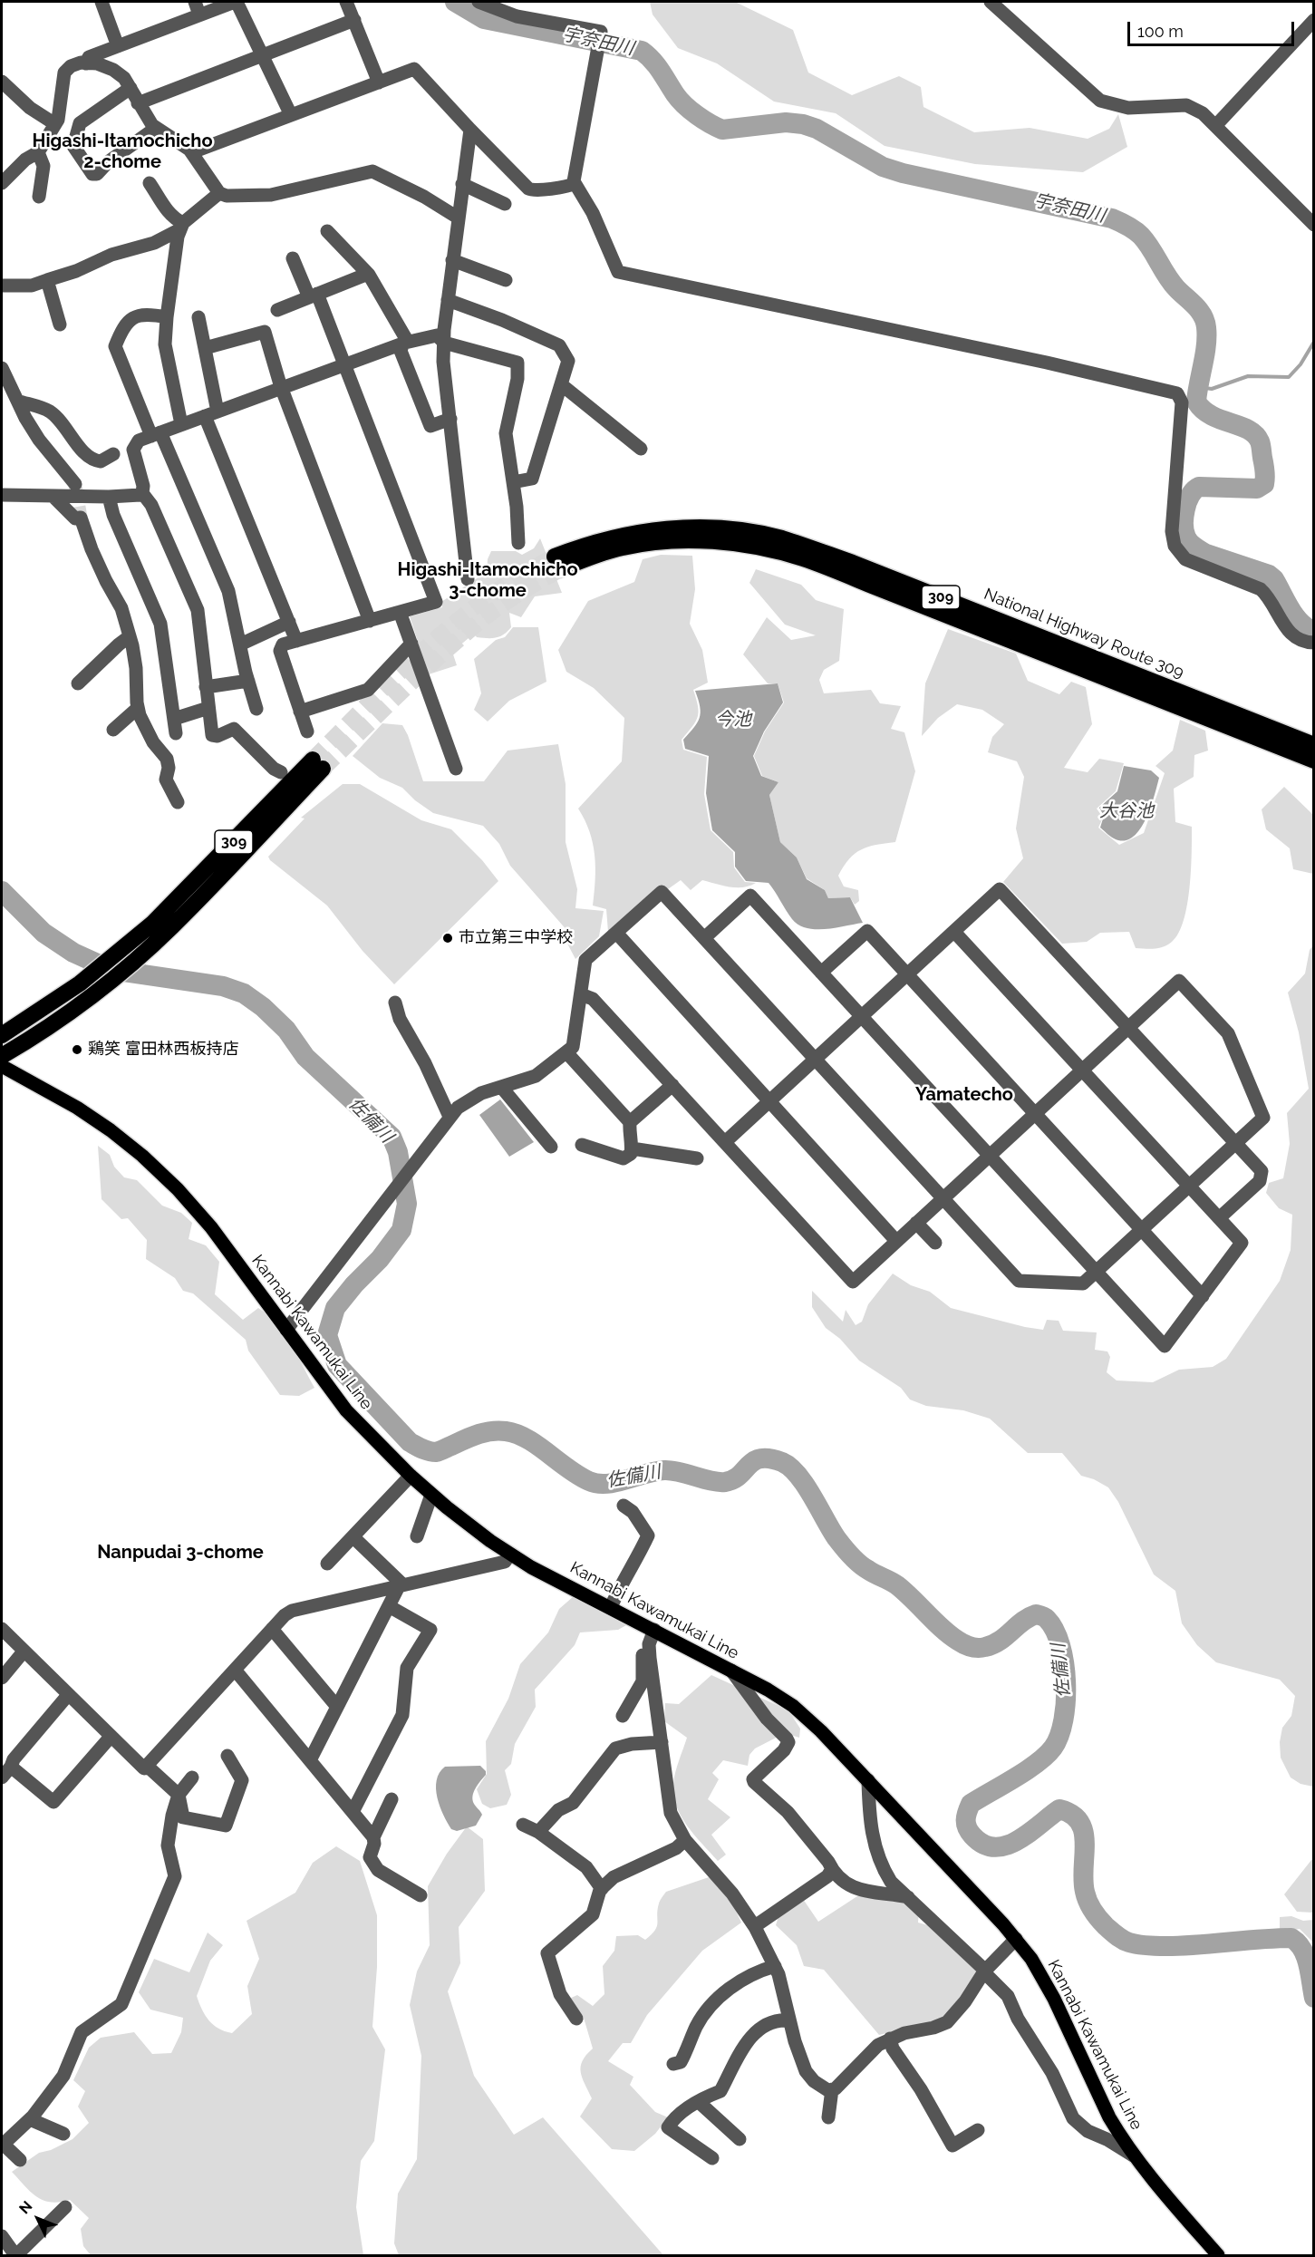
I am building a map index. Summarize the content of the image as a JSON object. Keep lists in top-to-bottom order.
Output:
{
  "streets": {
    "highway": ["309", "National Highway Route 309"],
    "main road": ["Kannabi Kawamukai Line"]
  },
  "districts": [
    "Higashi-Itamochicho 2-chome",
    "Higashi-Itamochicho 3-chome",
    "Yamatecho",
    "Nanpudai 3-chome"
  ],
  "water": [
    "宇奈田川",
    "今池",
    "大谷池",
    "佐備川"
  ],
  "places": ["市立第三中学校", "鶏笑 富田林西板持店"],
  "scale_bar": "100 m",
  "north": "top left"
}
